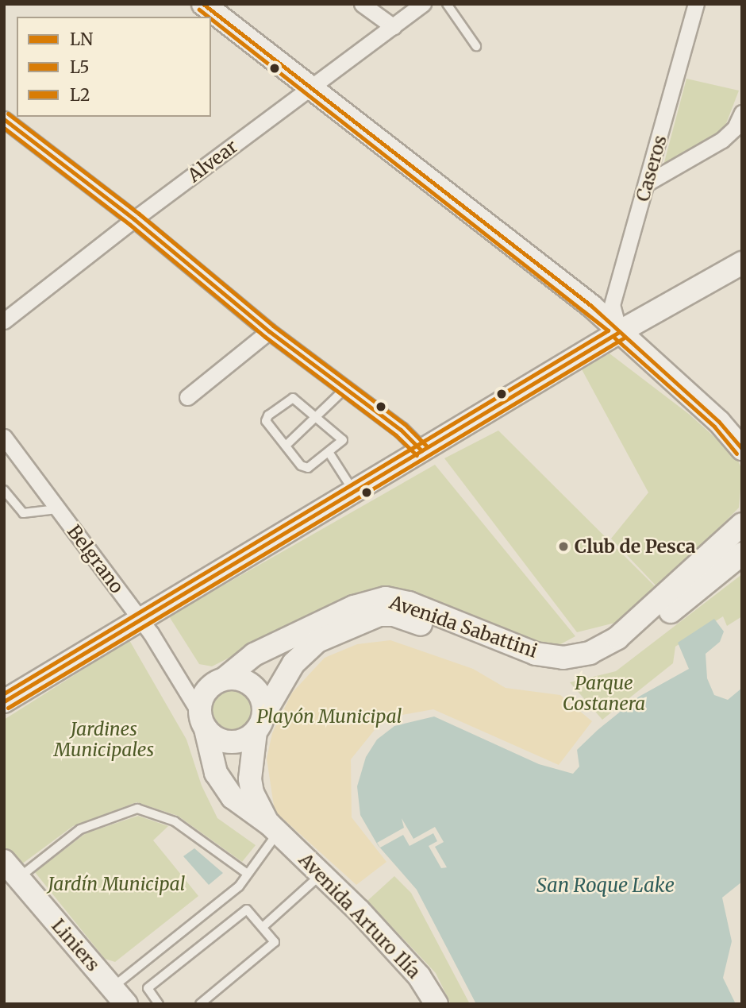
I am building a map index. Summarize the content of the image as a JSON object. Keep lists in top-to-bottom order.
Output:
{
  "streets": {
    "main road": ["Avenida Sabattini", "Avenida Arturo Ilía", "Liniers"],
    "street": ["Alvear", "Caseros", "Belgrano"]
  },
  "crossings": [
    ["Belgrano", "Avenida Sabattini"],
    ["Avenida Sabattini", "Avenida Arturo Ilía"]
  ],
  "water": ["San Roque Lake"],
  "parks": [
    "Parque Costanera",
    "Playón Municipal",
    "Jardines Municipales",
    "Jardín Municipal"
  ],
  "places": ["Club de Pesca"],
  "lines": ["transit line LN", "transit line L2", "transit line L5"],
  "legend": ["LN", "L5", "L2"]
}
